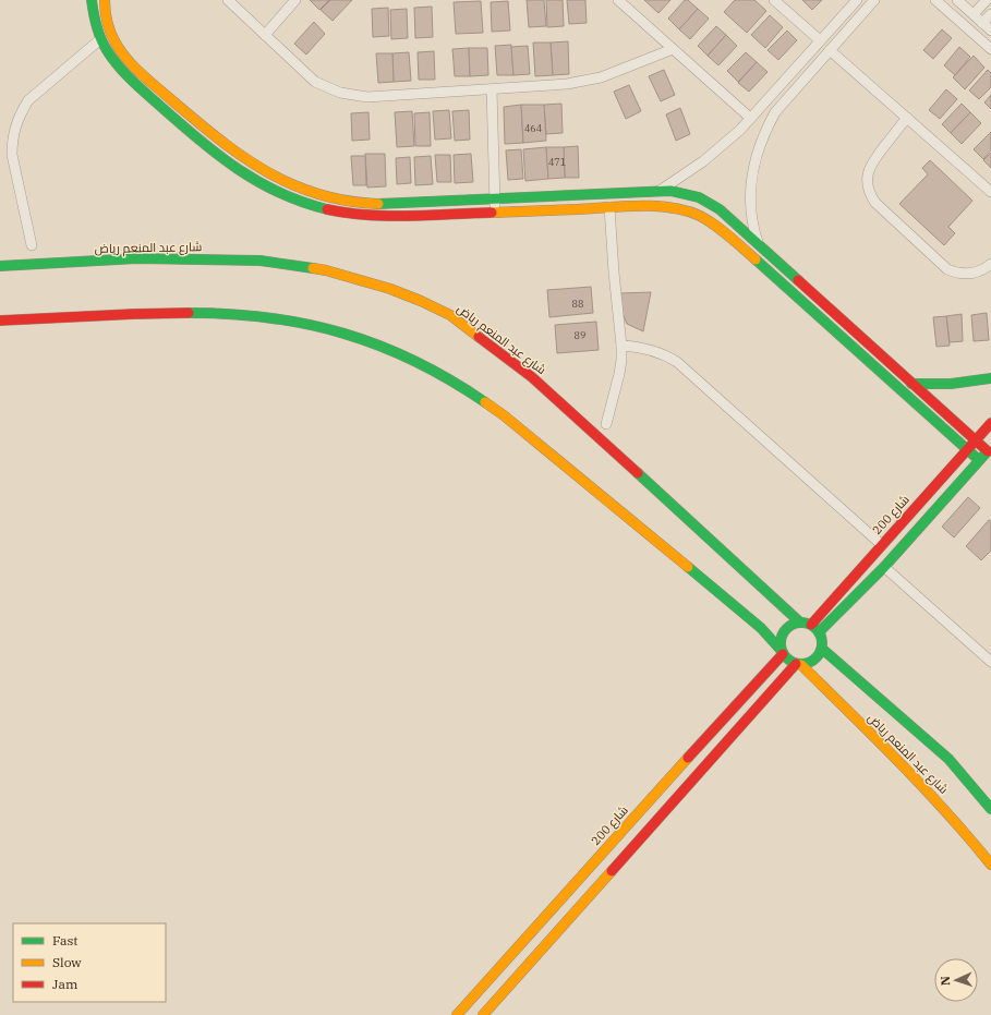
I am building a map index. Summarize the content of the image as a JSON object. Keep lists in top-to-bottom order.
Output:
{
  "streets": {
    "street": ["شارع عبد المنعم رياض", "شارع 200"]
  },
  "crossings": [
    ["شارع عبد المنعم رياض", "شارع 200"]
  ],
  "house_numbers": [
    "464",
    "471",
    "88",
    "89"
  ],
  "legend": ["Fast", "Slow", "Jam"],
  "north": "left"
}
